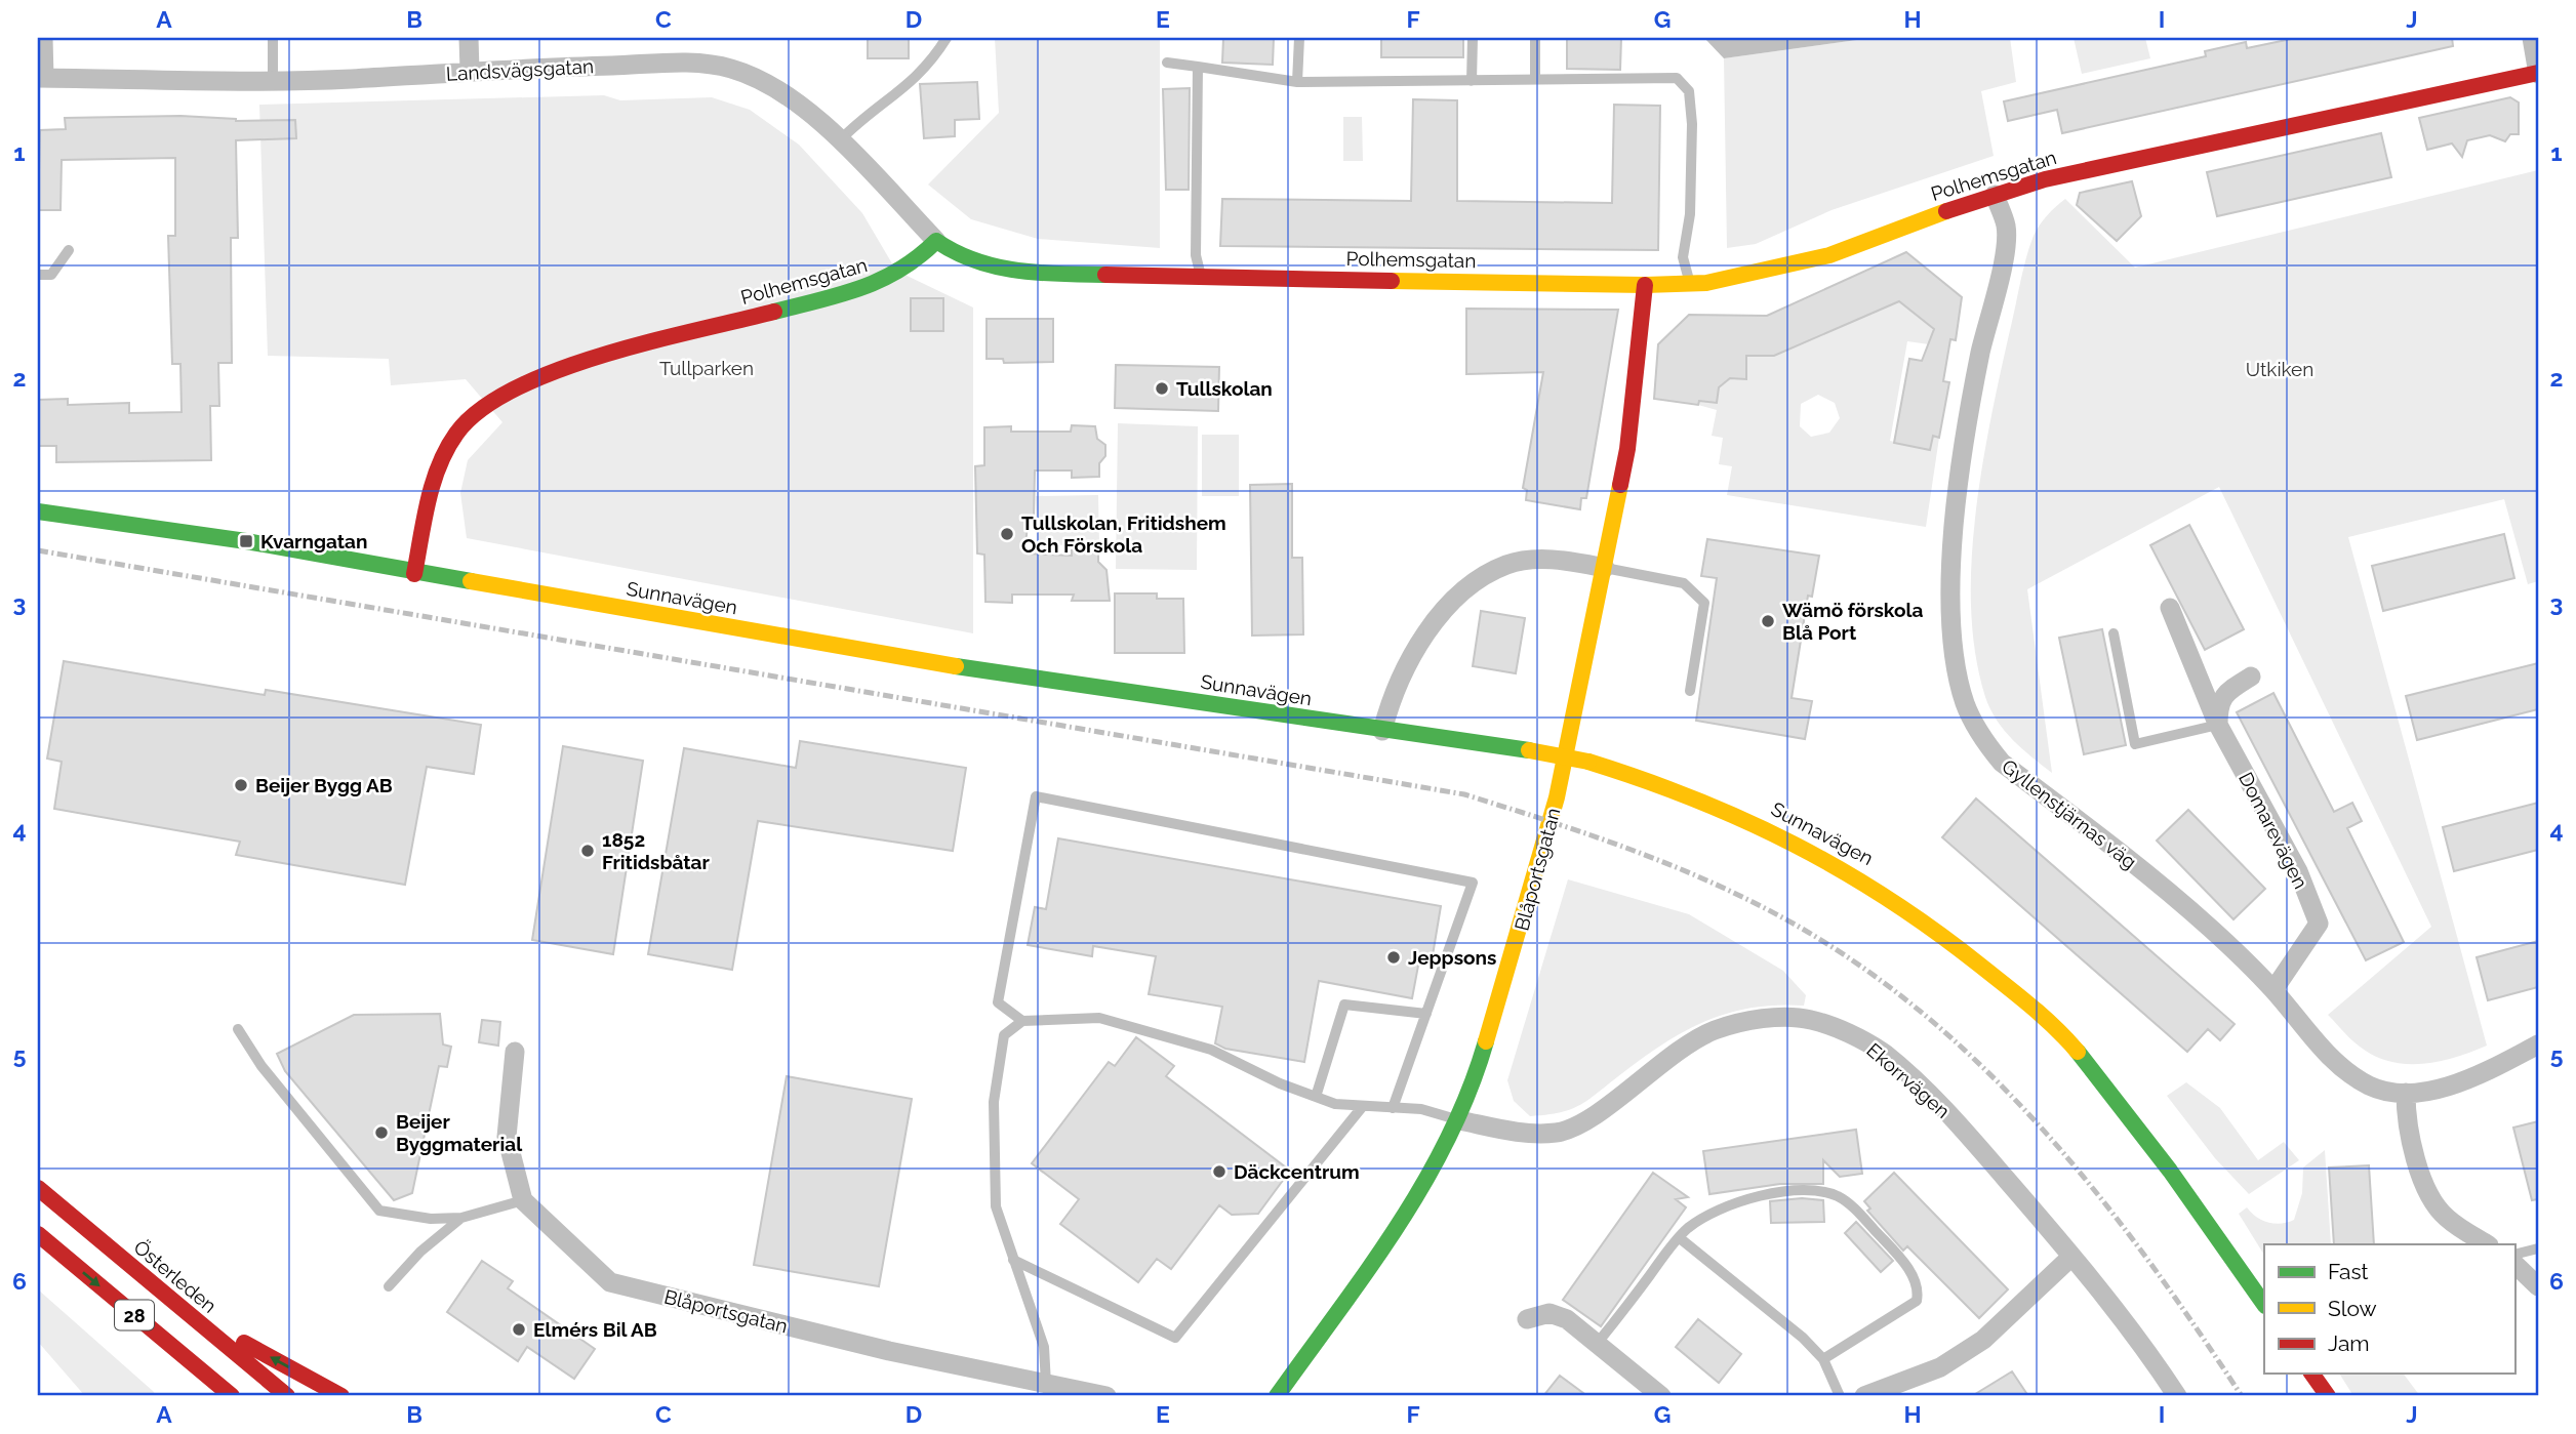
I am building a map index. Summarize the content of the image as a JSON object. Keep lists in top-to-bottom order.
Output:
{
  "streets": {
    "street": [
      "Landsvägsgatan",
      "Polhemsgatan",
      "Sunnavägen",
      "Gyllenstjärnas väg",
      "Domarevägen",
      "Blåportsgatan",
      "Ekorrvägen",
      "Österleden",
      "28"
    ]
  },
  "crossings": [
    ["Landsvägsgatan", "Polhemsgatan"],
    ["Polhemsgatan", "Sunnavägen"],
    ["Polhemsgatan", "Gyllenstjärnas väg"],
    ["Polhemsgatan", "Blåportsgatan"],
    ["Gyllenstjärnas väg", "Domarevägen"],
    ["Blåportsgatan", "Ekorrvägen"]
  ],
  "parks": ["Tullparken", "Utkiken"],
  "places": {
    "other": [
      "Tullskolan",
      "Tullskolan, Fritidshem Och Förskola",
      "Wämö förskola Blå Port",
      "Beijer Bygg AB",
      "1852 Fritidsbåtar",
      "Jeppsons",
      "Beijer Byggmaterial",
      "Däckcentrum",
      "Elmérs Bil AB"
    ],
    "transit": ["Kvarngatan"]
  },
  "legend": ["Fast", "Slow", "Jam"],
  "grid": {
    "columns": [
      "A",
      "B",
      "C",
      "D",
      "E",
      "F",
      "G",
      "H",
      "I",
      "J"
    ],
    "rows": [
      "1",
      "2",
      "3",
      "4",
      "5",
      "6"
    ]
  }
}
